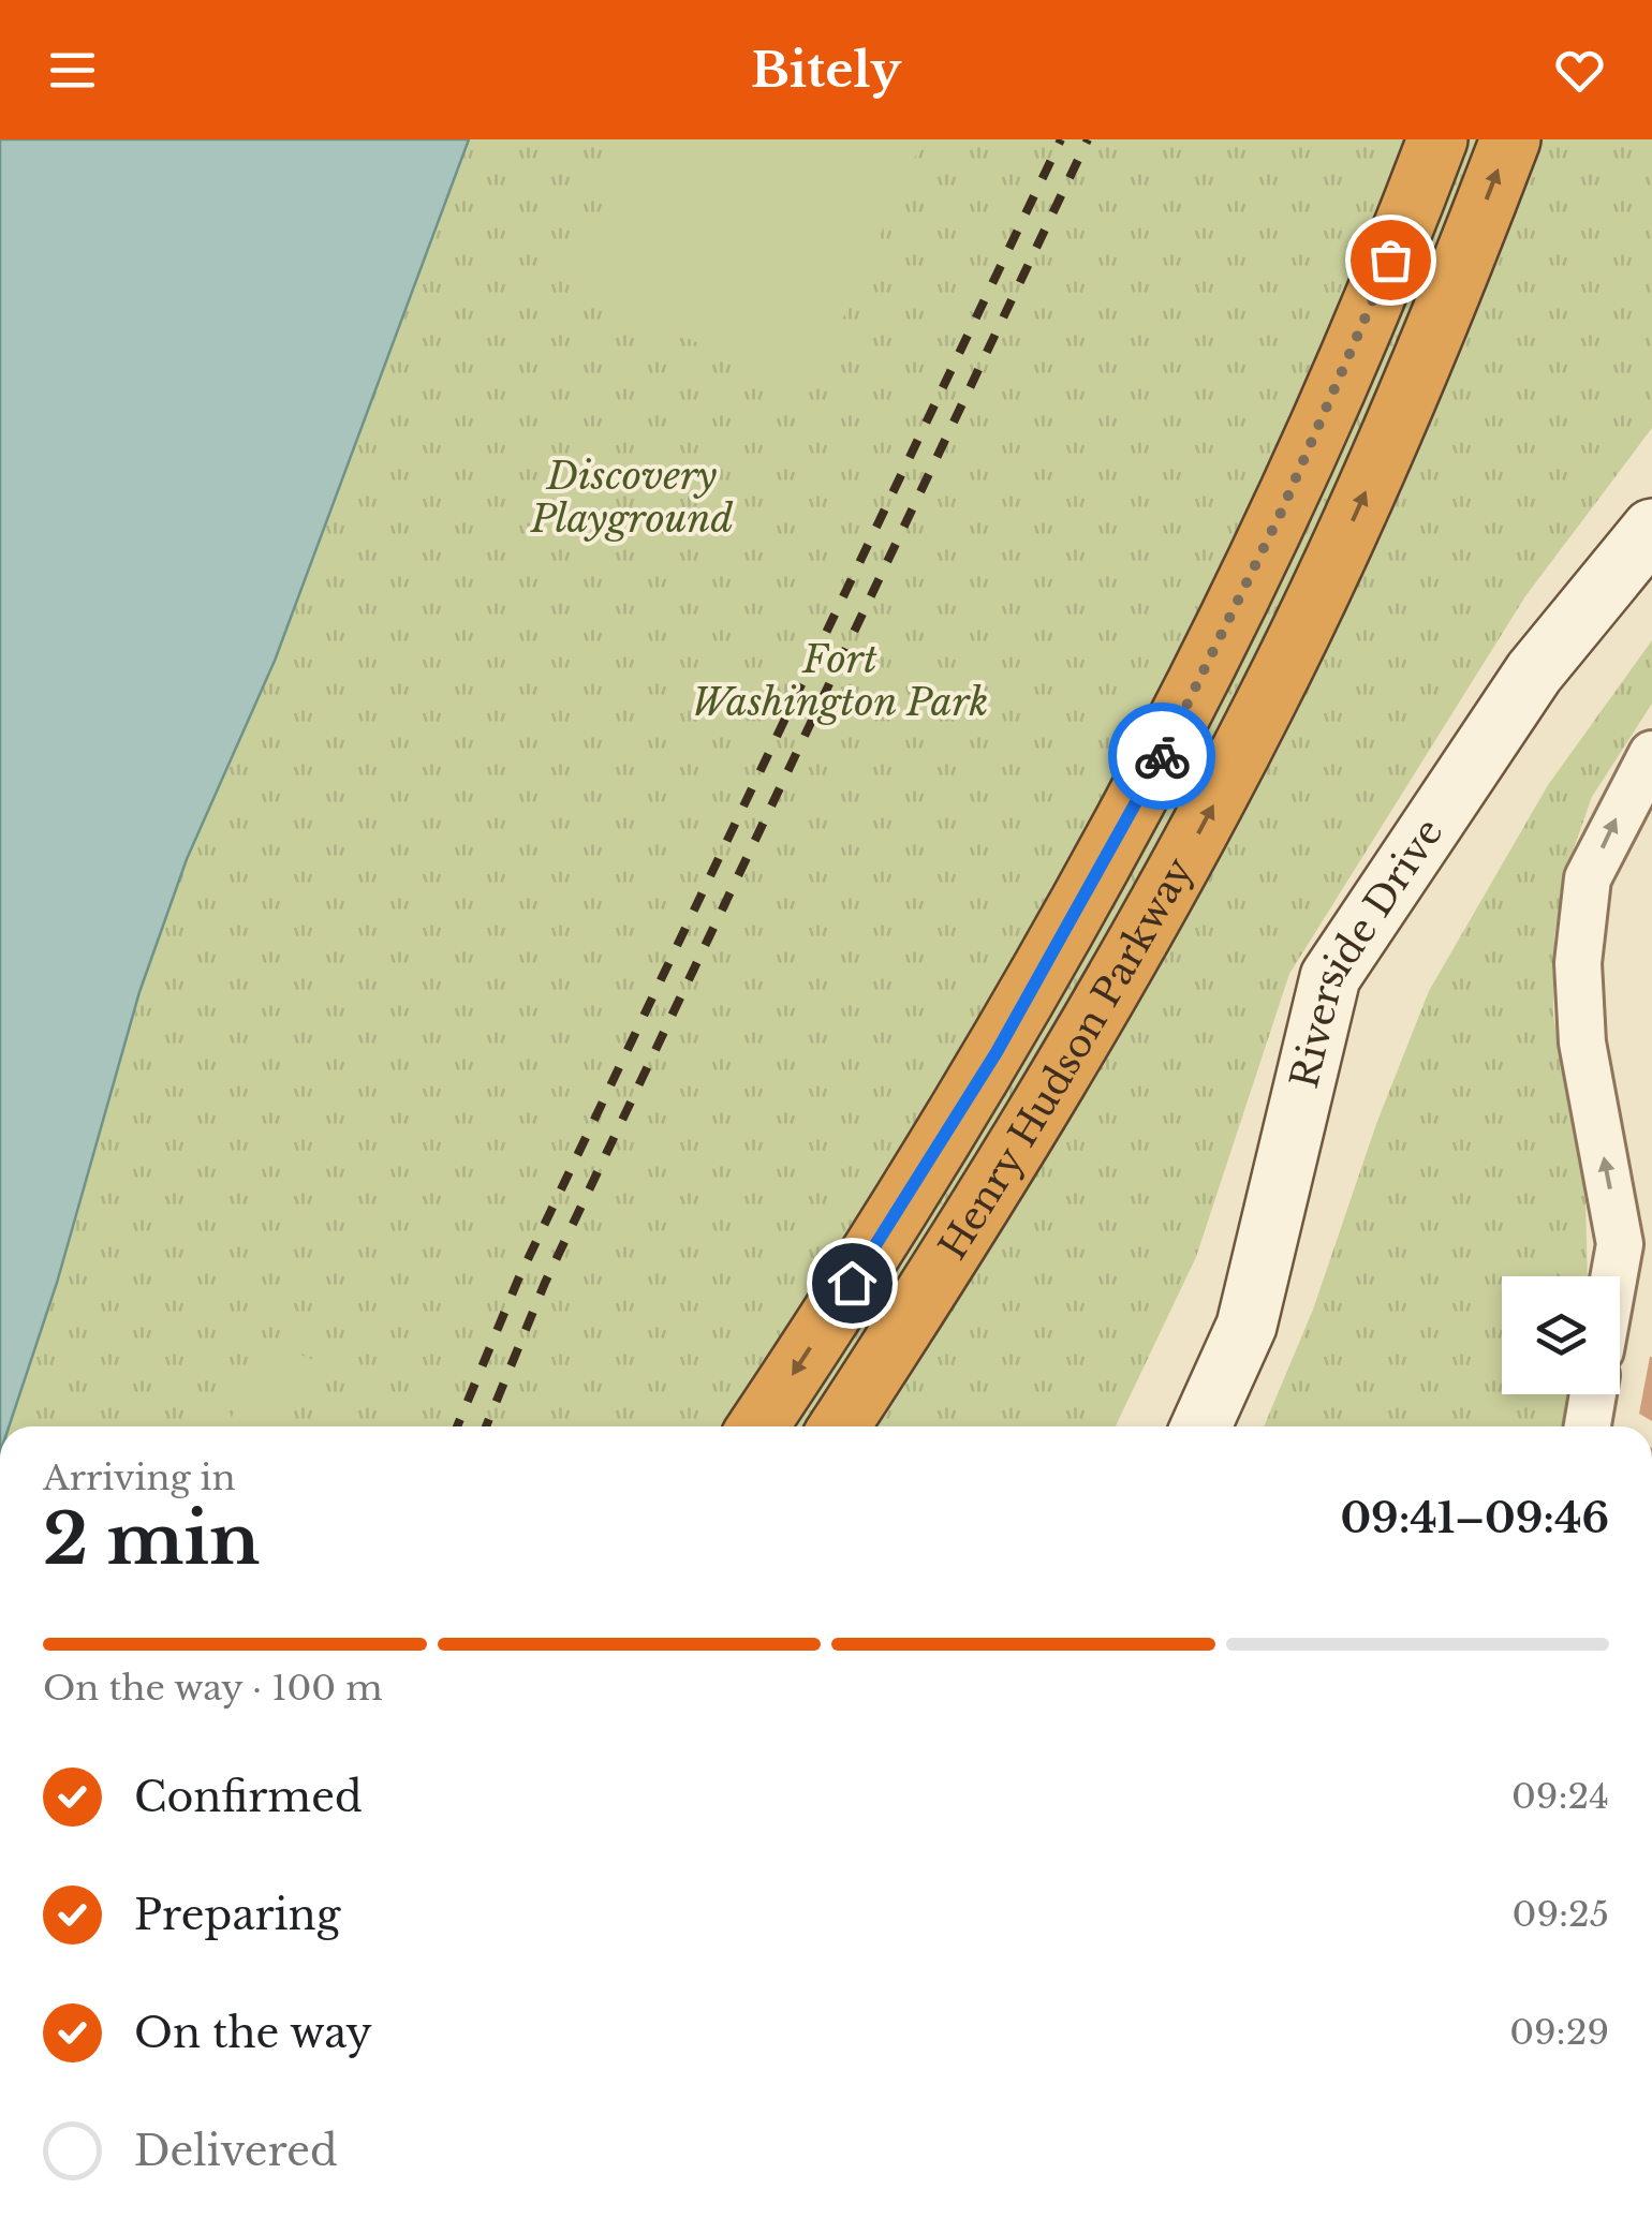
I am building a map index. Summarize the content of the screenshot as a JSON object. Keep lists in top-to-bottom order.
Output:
{
  "streets": {
    "highway": ["Henry Hudson Parkway"],
    "main road": ["Riverside Drive"]
  },
  "parks": ["Discovery Playground", "Fort Washington Park"],
  "page": {
    "header": "Bitely",
    "heading": ["2 min", "Arriving in", "09:41–09:46"],
    "bar": "On the way · 100 m",
    "list": [
      ["Confirmed", "09:24"],
      ["Preparing", "09:25"],
      ["On the way", "09:29"],
      "Delivered"
    ]
  }
}
